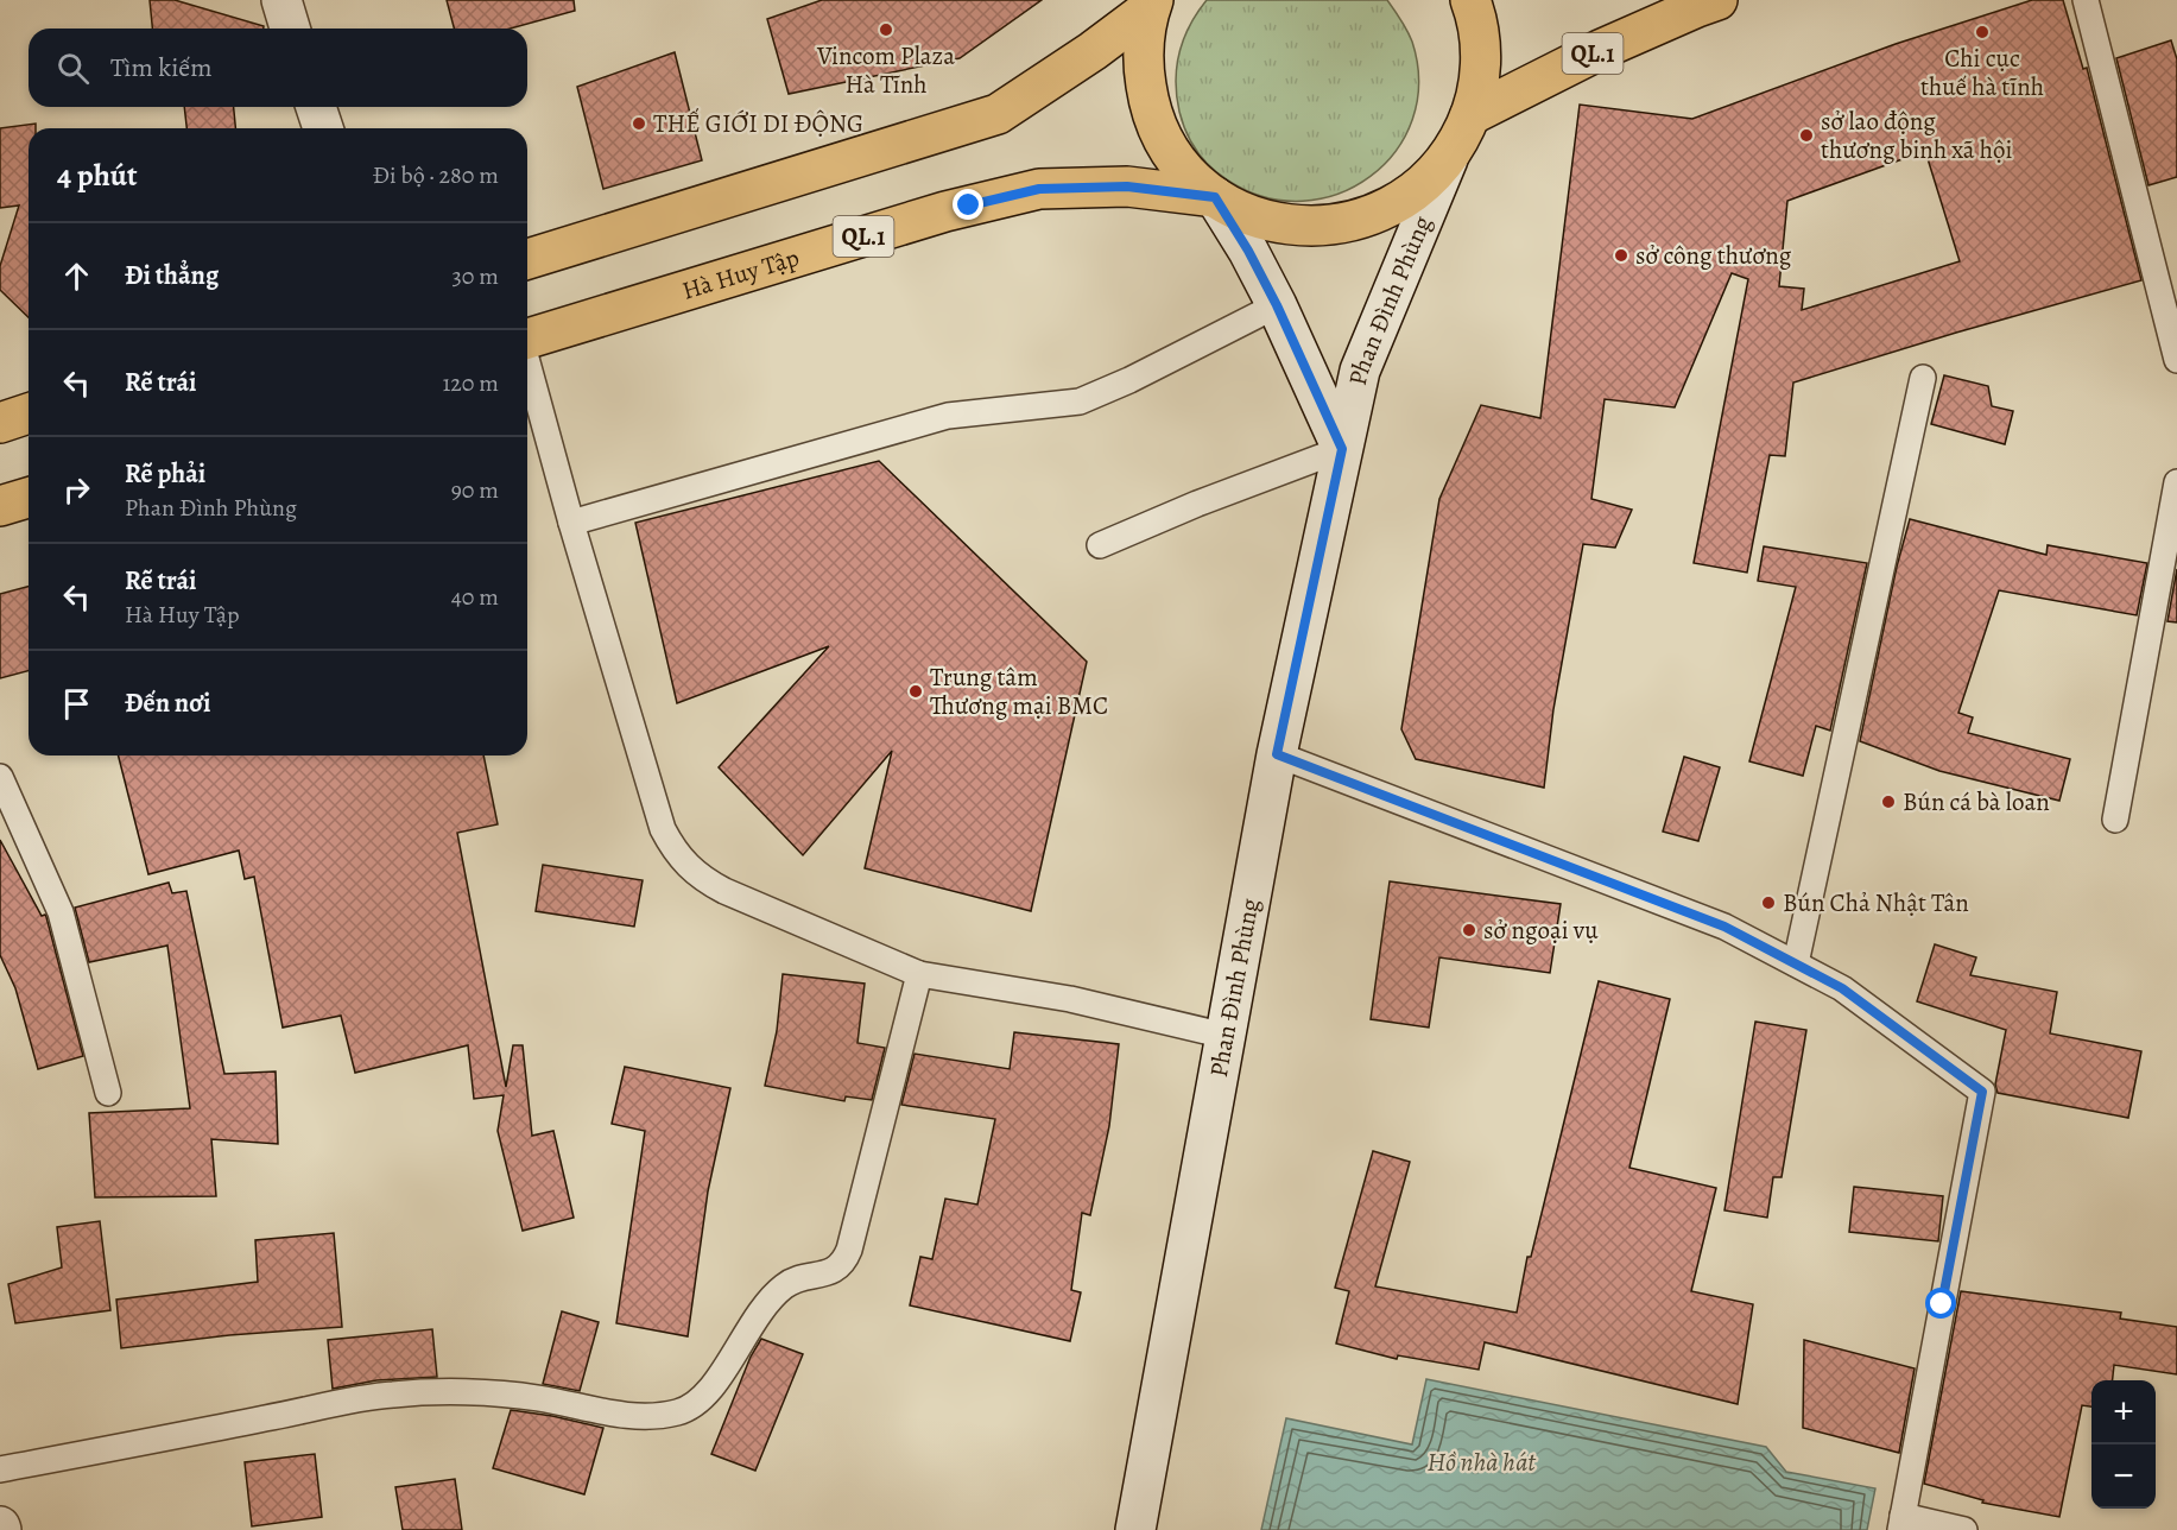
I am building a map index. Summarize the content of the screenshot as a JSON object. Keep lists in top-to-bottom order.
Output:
{
  "streets": {
    "main road": ["QL.1", "Hà Huy Tập", "Phan Đình Phùng"]
  },
  "crossings": [
    ["QL.1", "Hà Huy Tập"],
    ["QL.1", "Phan Đình Phùng"],
    ["Hà Huy Tập", "Phan Đình Phùng"]
  ],
  "water": ["Hồ nhà hát"],
  "places": [
    "Vincom Plaza Hà Tĩnh",
    "Chi cục thuế hà tĩnh",
    "THẾ GIỚI DI ĐỘNG",
    "sở lao động thương binh xã hội",
    "sở công thương",
    "Trung tâm Thương mại BMC",
    "Bún cá bà loan",
    "Bún Chả Nhật Tân",
    "sở ngoại vụ"
  ],
  "page": {
    "search": "Tìm kiếm",
    "heading": ["4 phút", "Đi bộ · 280 m"],
    "list": [
      ["Đi thẳng", "30 m"],
      ["Rẽ trái", "120 m"],
      ["Rẽ phải", "Phan Đình Phùng", "90 m"],
      ["Rẽ trái", "Hà Huy Tập", "40 m"],
      "Đến nơi"
    ],
    "map_buttons": ["+", "−"]
  }
}
